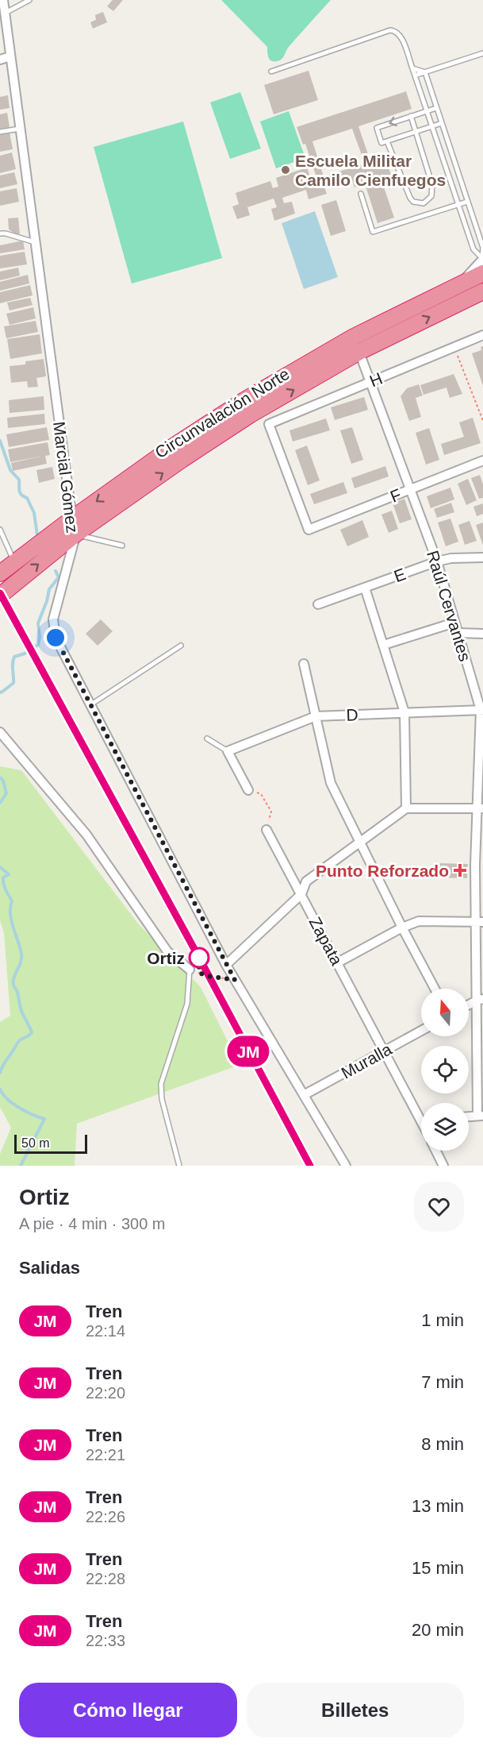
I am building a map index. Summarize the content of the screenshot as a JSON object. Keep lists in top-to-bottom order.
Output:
{
  "streets": {
    "highway": ["Circunvalación Norte"],
    "street": [
      "H",
      "Marcial Gómez",
      "F",
      "E",
      "Raúl Cervantes",
      "D",
      "Zapata",
      "Muralla"
    ]
  },
  "crossings": [
    ["H", "F"],
    ["H", "Raúl Cervantes"],
    ["Circunvalación Norte", "Marcial Gómez"],
    ["Circunvalación Norte", "Raúl Cervantes"],
    ["Marcial Gómez", "Muralla"],
    ["F", "Raúl Cervantes"],
    ["E", "Raúl Cervantes"],
    ["Raúl Cervantes", "D"],
    ["Zapata", "Muralla"]
  ],
  "places": {
    "other": ["Escuela Militar Camilo Cienfuegos", "Ortiz"],
    "health": ["Punto Reforzado"]
  },
  "scale_bar": "50 m",
  "north": "top",
  "page": {
    "on_map": "JM",
    "scale": "50 m",
    "heading": [
      ["Ortiz", "A pie · 4 min · 300 m"],
      "Salidas"
    ],
    "list": [
      {
        "mark": "JM",
        "name": "Tren",
        "note": "22:14",
        "value": "1 min"
      },
      {
        "mark": "JM",
        "name": "Tren",
        "note": "22:20",
        "value": "7 min"
      },
      {
        "mark": "JM",
        "name": "Tren",
        "note": "22:21",
        "value": "8 min"
      },
      {
        "mark": "JM",
        "name": "Tren",
        "note": "22:26",
        "value": "13 min"
      },
      {
        "mark": "JM",
        "name": "Tren",
        "note": "22:28",
        "value": "15 min"
      },
      {
        "mark": "JM",
        "name": "Tren",
        "note": "22:33",
        "value": "20 min"
      }
    ],
    "buttons": ["Cómo llegar", "Billetes"]
  }
}
